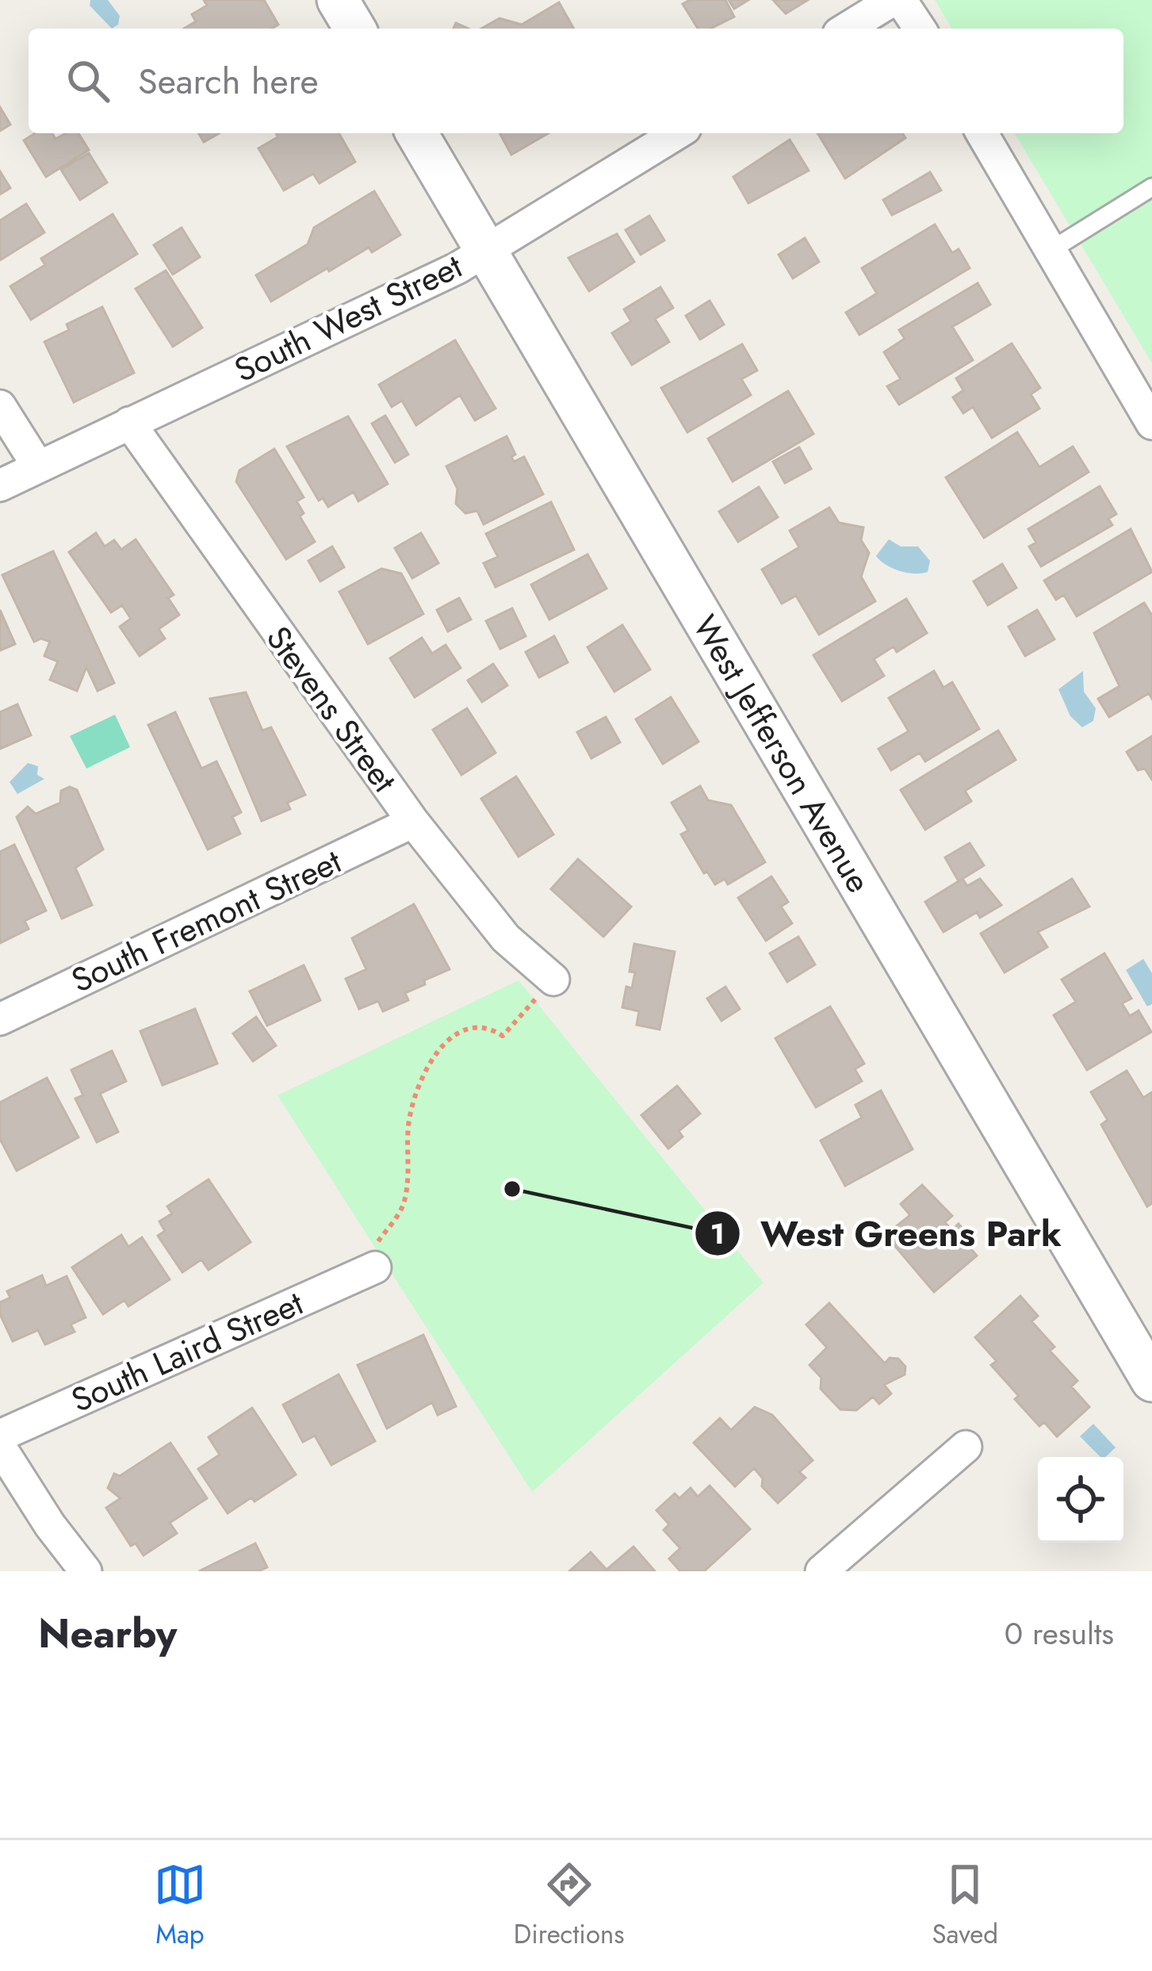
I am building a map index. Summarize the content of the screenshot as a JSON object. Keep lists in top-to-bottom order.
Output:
{
  "streets": {
    "street": [
      "South West Street",
      "Stevens Street",
      "West Jefferson Avenue",
      "South Fremont Street",
      "South Laird Street"
    ]
  },
  "crossings": [
    ["South West Street", "Stevens Street"],
    ["South West Street", "West Jefferson Avenue"],
    ["Stevens Street", "South Fremont Street"]
  ],
  "places": ["West Greens Park"],
  "page": {
    "search": "Search here",
    "heading": ["Nearby", "0 results"],
    "nav": ["Map", "Directions", "Saved"]
  }
}
